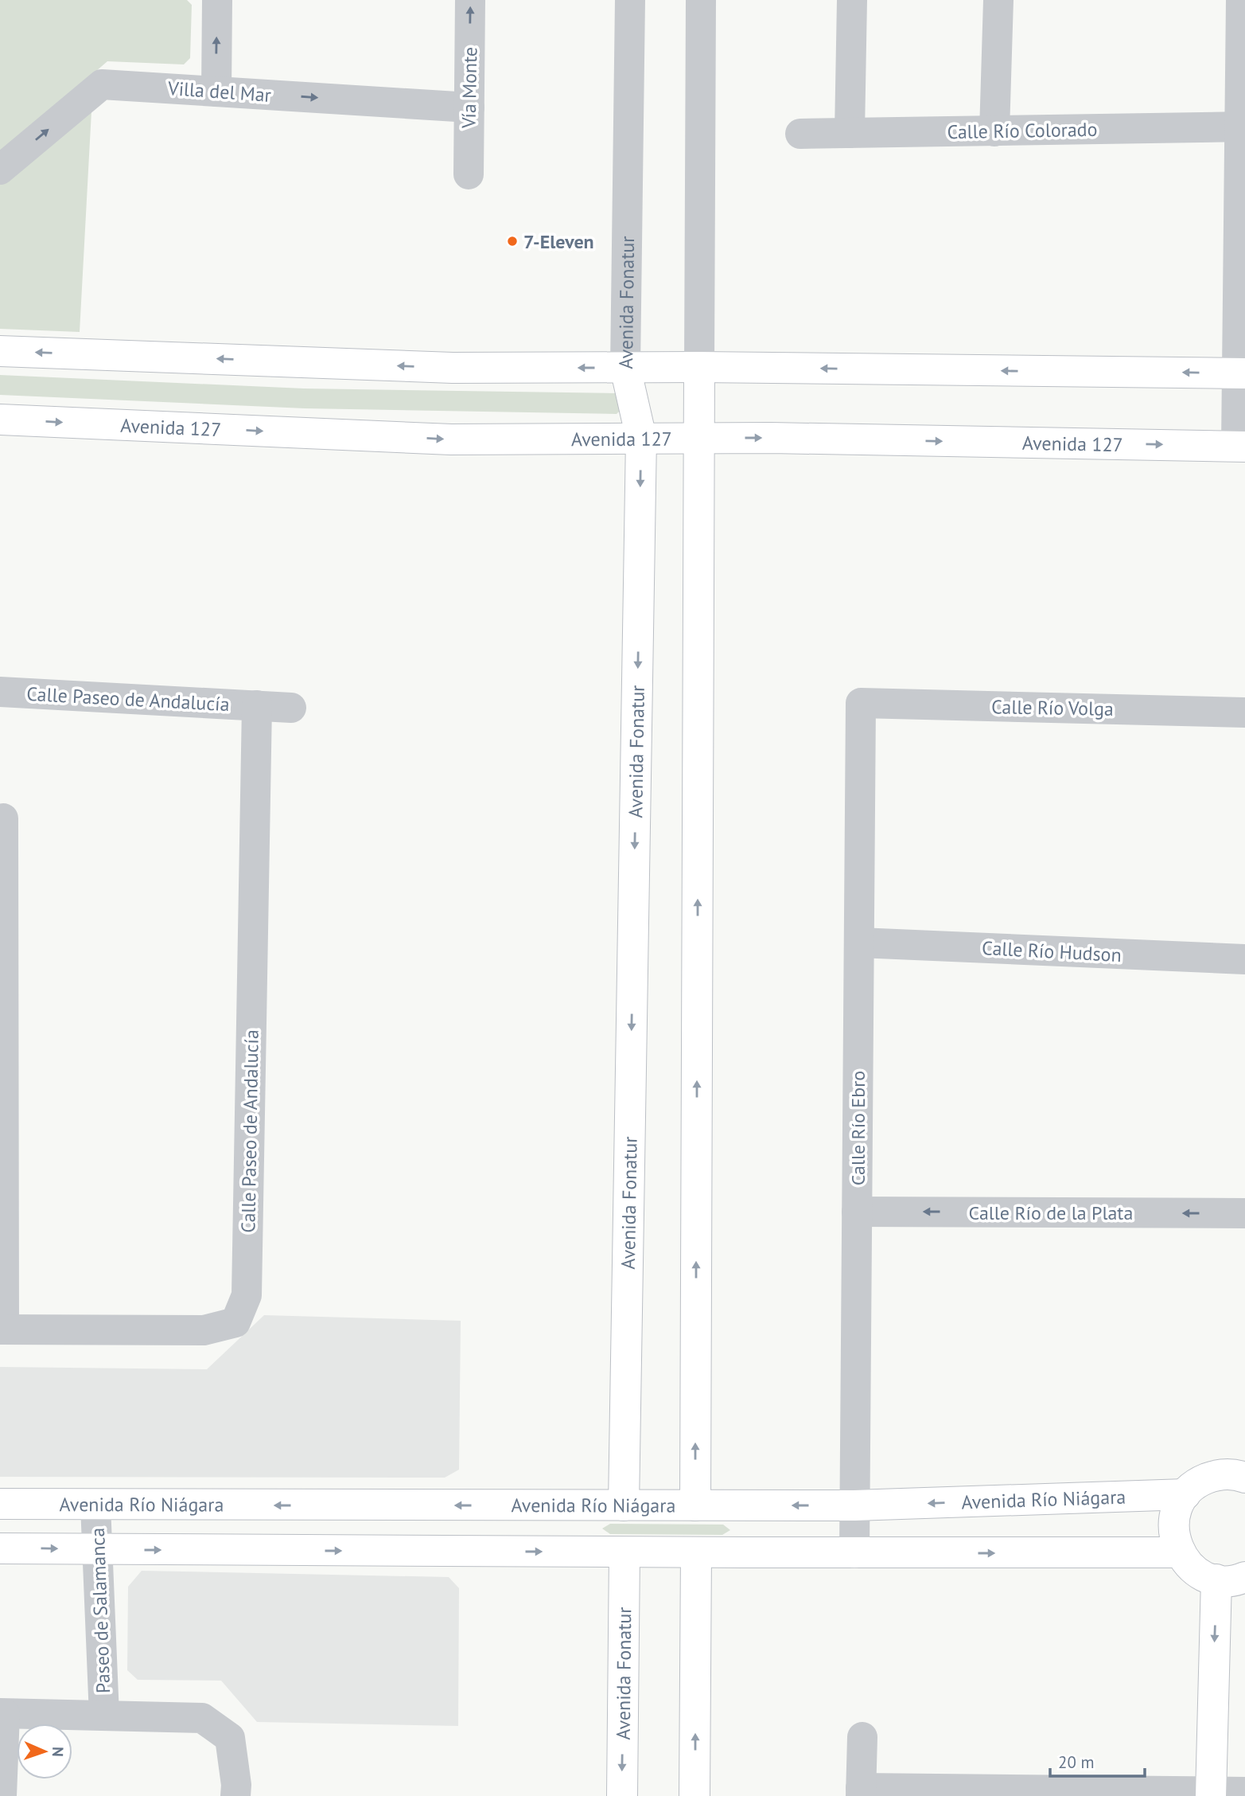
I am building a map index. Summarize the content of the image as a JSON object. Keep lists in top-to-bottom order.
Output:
{
  "streets": {
    "main road": ["Avenida Fonatur", "Avenida 127", "Avenida Río Niágara"],
    "street": [
      "Vía Monte",
      "Villa del Mar",
      "Calle Río Colorado",
      "Calle Paseo de Andalucía",
      "Calle Río Volga",
      "Calle Río Hudson",
      "Calle Río Ebro",
      "Calle Río de la Plata",
      "Paseo de Salamanca"
    ]
  },
  "crossings": [
    ["Vía Monte", "Villa del Mar"],
    ["Avenida Fonatur", "Avenida 127"],
    ["Avenida Fonatur", "Avenida Río Niágara"],
    ["Calle Río Volga", "Calle Río Ebro"],
    ["Calle Río Hudson", "Calle Río Ebro"],
    ["Calle Río Ebro", "Calle Río de la Plata"],
    ["Calle Río Ebro", "Avenida Río Niágara"],
    ["Avenida Río Niágara", "Paseo de Salamanca"]
  ],
  "one_way": ["Villa del Mar", "Avenida Fonatur", "Calle Río de la Plata"],
  "places": ["7-Eleven"],
  "scale_bar": "20 m",
  "north": "right"
}
